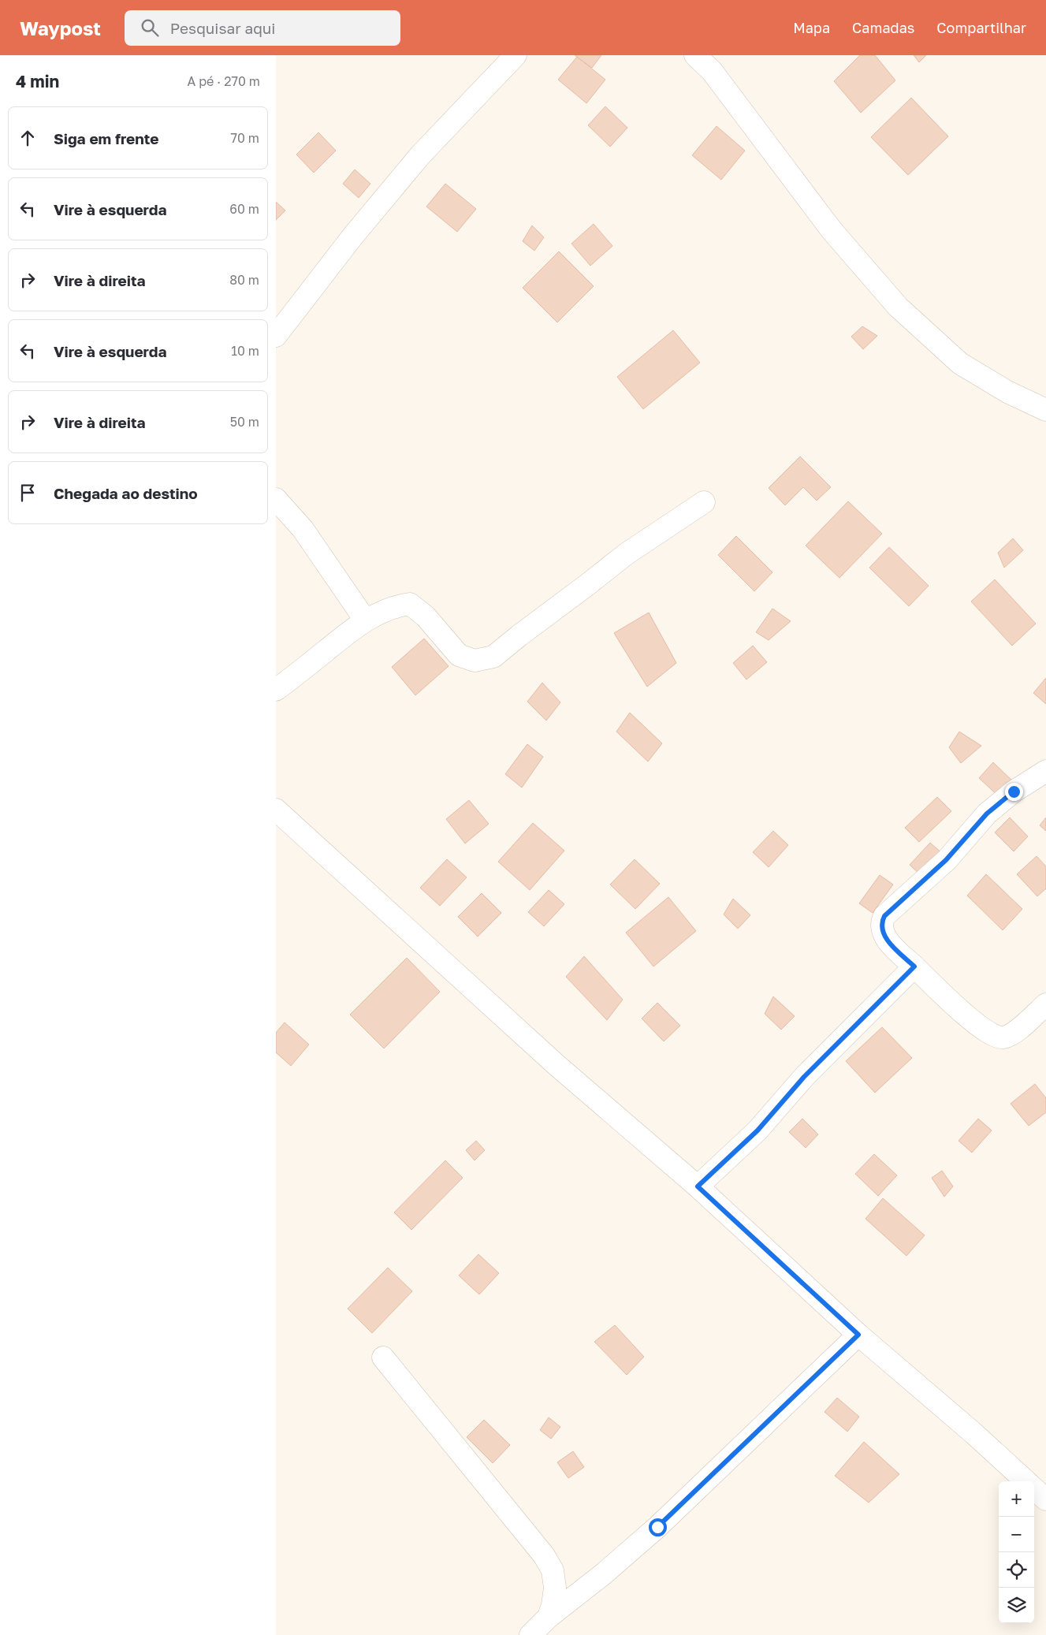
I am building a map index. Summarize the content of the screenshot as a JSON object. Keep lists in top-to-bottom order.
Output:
{
  "page": {
    "header": "Waypost",
    "search": "Pesquisar aqui",
    "nav": ["Mapa", "Camadas", "Compartilhar"],
    "heading": ["4 min", "A pé · 270 m"],
    "list": [
      ["Siga em frente", "70 m"],
      ["Vire à esquerda", "60 m"],
      ["Vire à direita", "80 m"],
      ["Vire à esquerda", "10 m"],
      ["Vire à direita", "50 m"],
      "Chegada ao destino"
    ],
    "map_buttons": ["+", "−"]
  }
}
